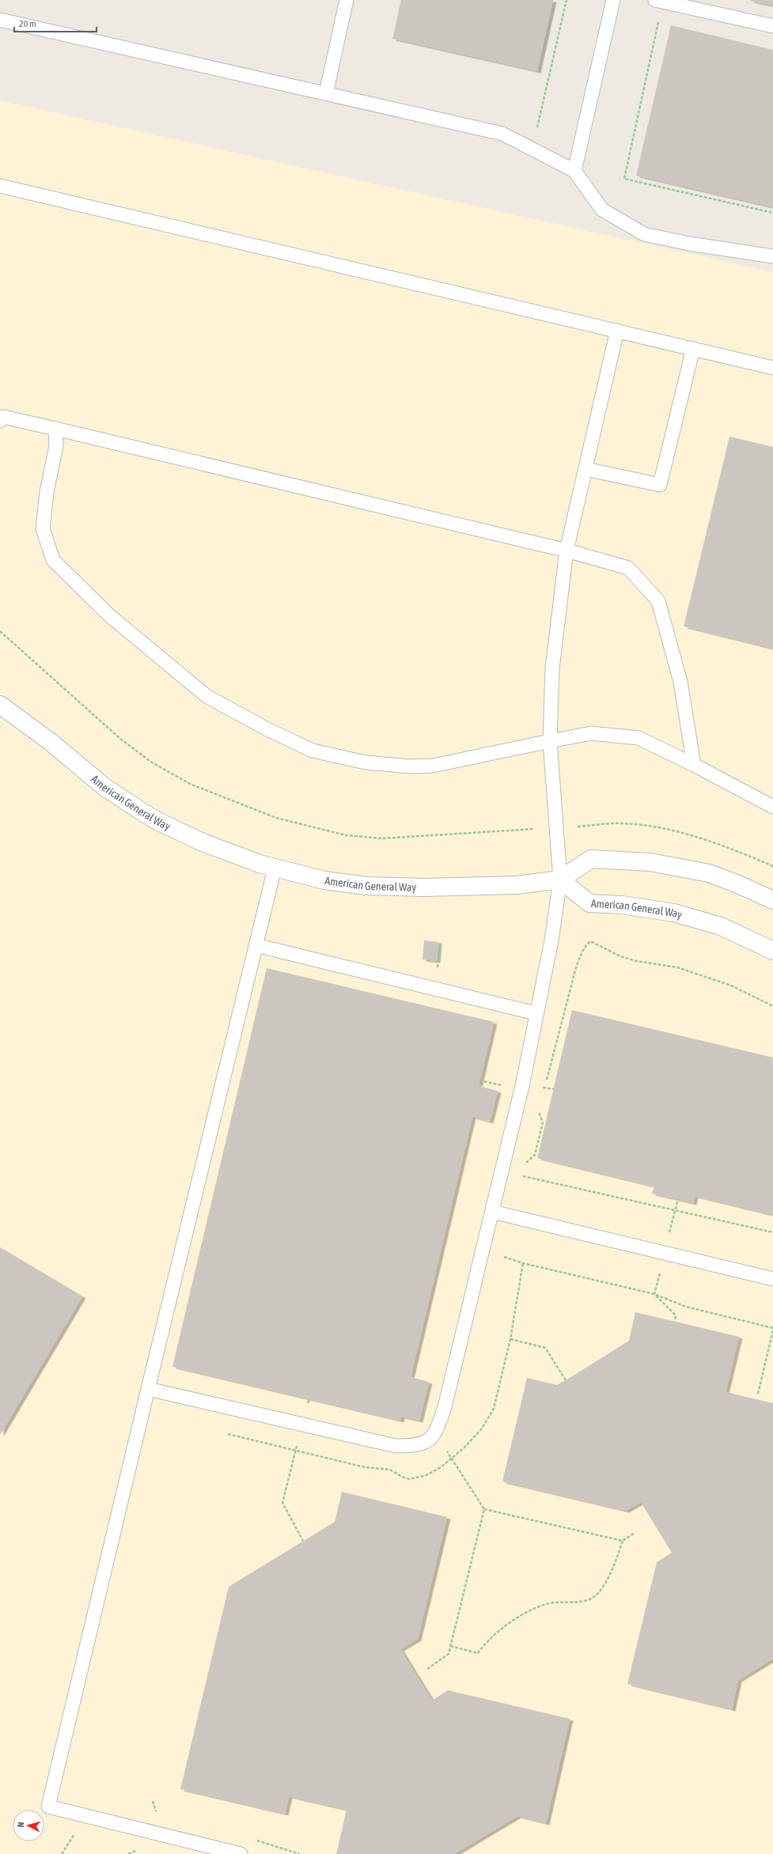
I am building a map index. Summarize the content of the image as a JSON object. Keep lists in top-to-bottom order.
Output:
{
  "streets": {
    "street": ["American General Way"]
  },
  "scale_bar": "20 m",
  "north": "left"
}
